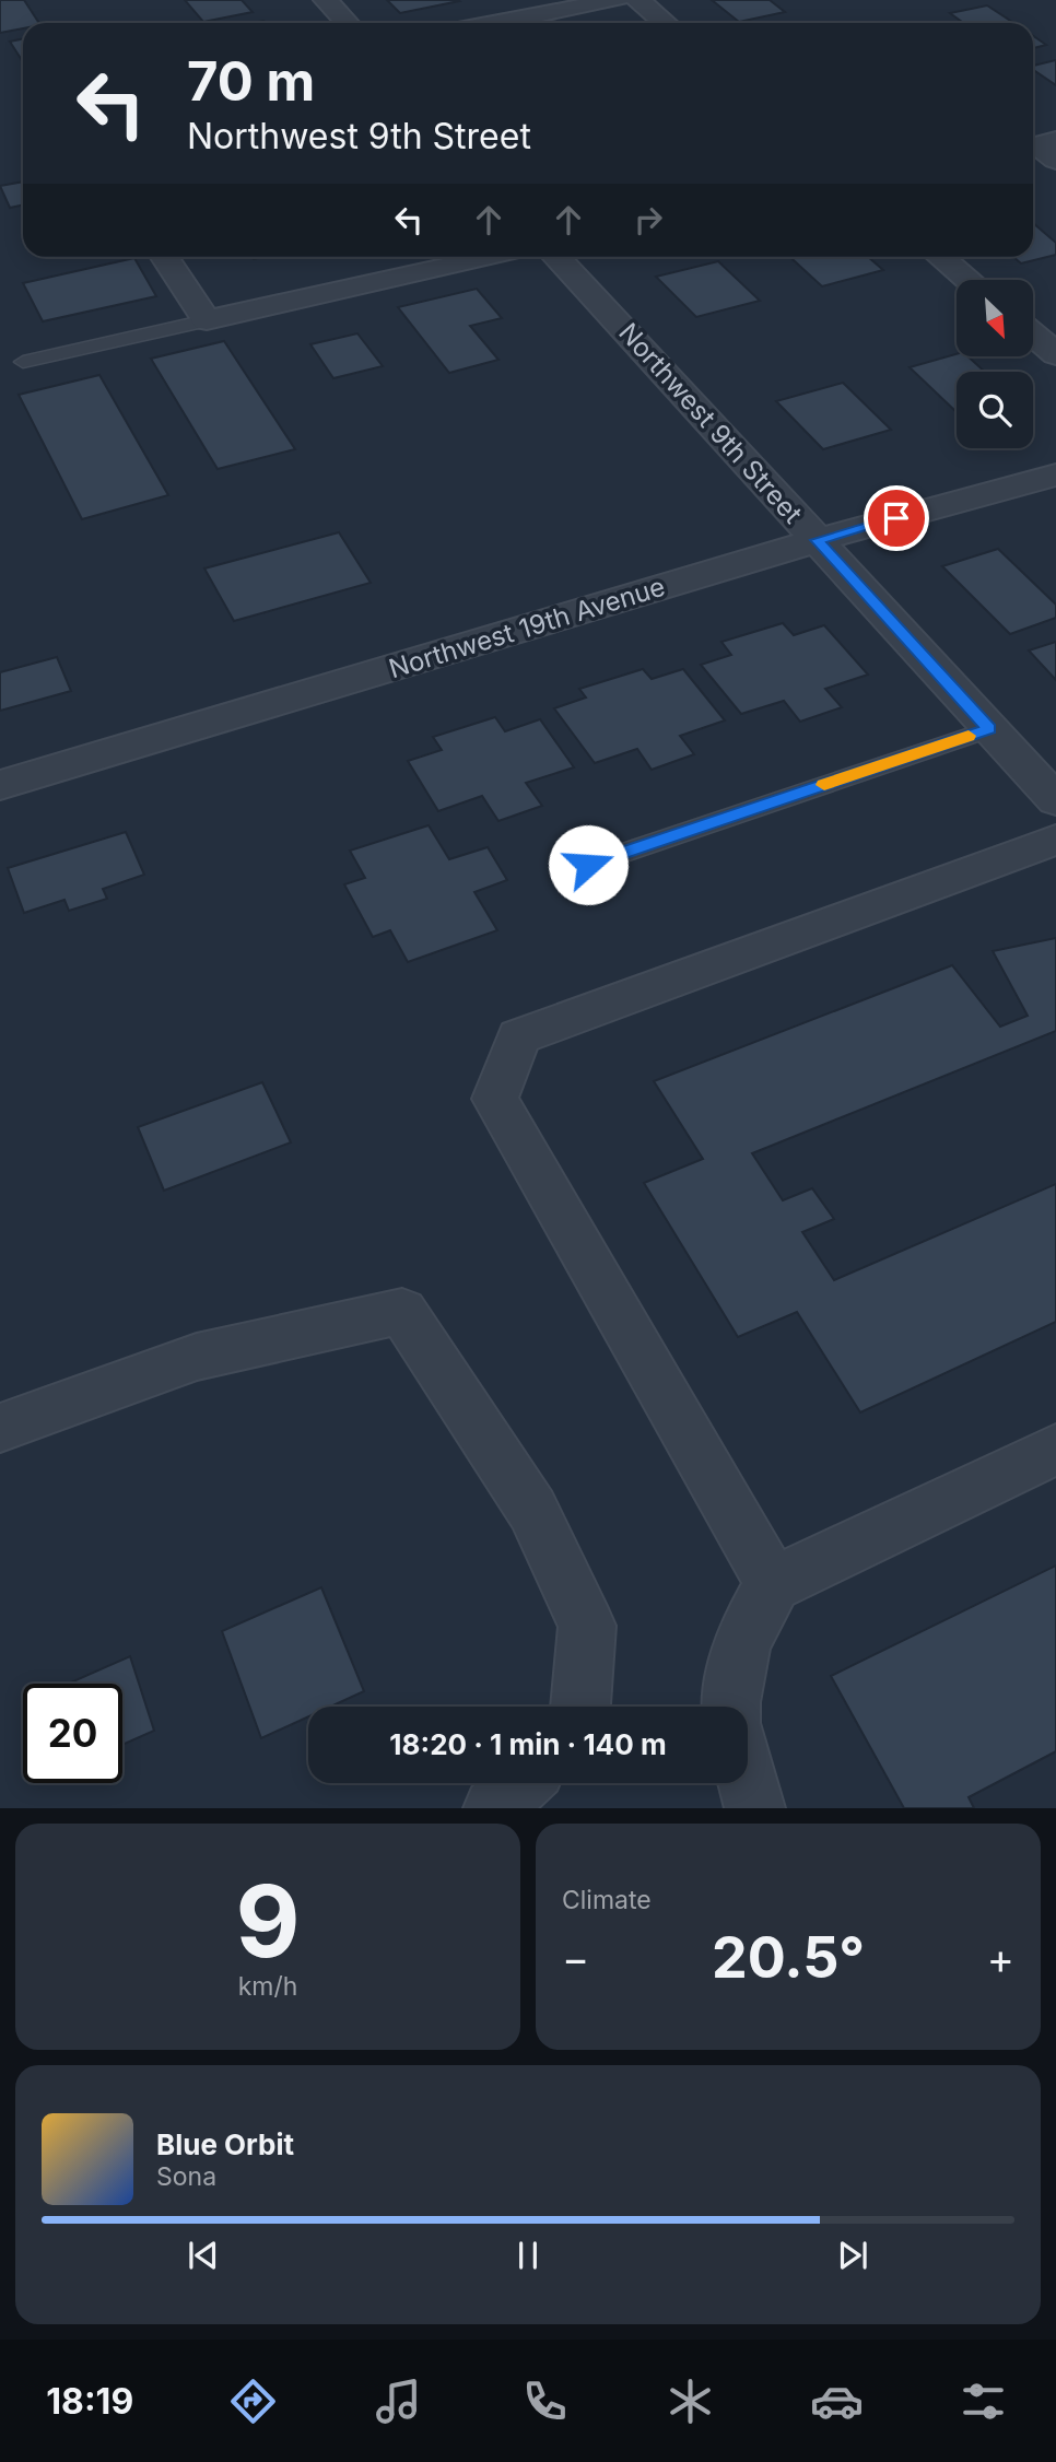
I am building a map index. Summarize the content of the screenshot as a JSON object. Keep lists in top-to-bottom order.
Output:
{
  "streets": {
    "street": ["Northwest 9th Street", "Northwest 19th Avenue"]
  },
  "crossings": [
    ["Northwest 9th Street", "Northwest 19th Avenue"]
  ],
  "north": "bottom right",
  "page": {
    "turn": ["70 m", "Northwest 9th Street"],
    "limit": "20",
    "trip": "18:20 · 1 min · 140 m",
    "tile": [
      ["9", "km/h"],
      "Climate"
    ],
    "heat": ["−", "20.5°", "+"],
    "song": ["Blue Orbit", "Sona"],
    "tabs": "18:19"
  }
}
